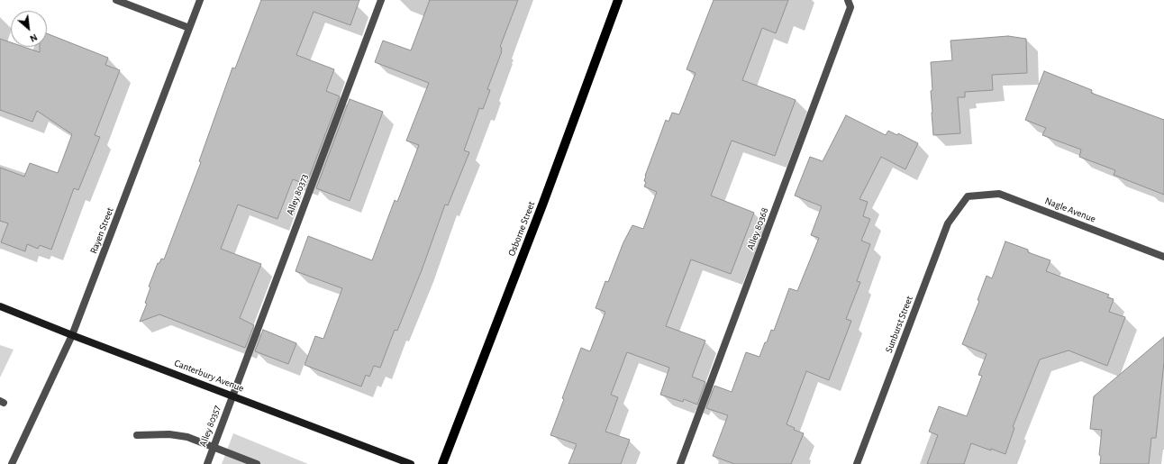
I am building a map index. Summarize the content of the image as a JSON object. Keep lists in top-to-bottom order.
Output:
{
  "streets": {
    "main road": ["Osborne Street"],
    "street": [
      "Alley 80373",
      "Nagle Avenue",
      "Alley 80368",
      "Rayen Street",
      "Sunburst Street",
      "Canterbury Avenue",
      "Alley 80357"
    ]
  },
  "crossings": [
    ["Alley 80373", "Canterbury Avenue"],
    ["Alley 80373", "Alley 80357"],
    ["Nagle Avenue", "Sunburst Street"],
    ["Rayen Street", "Canterbury Avenue"],
    ["Canterbury Avenue", "Alley 80357"]
  ],
  "north": "bottom right"
}
